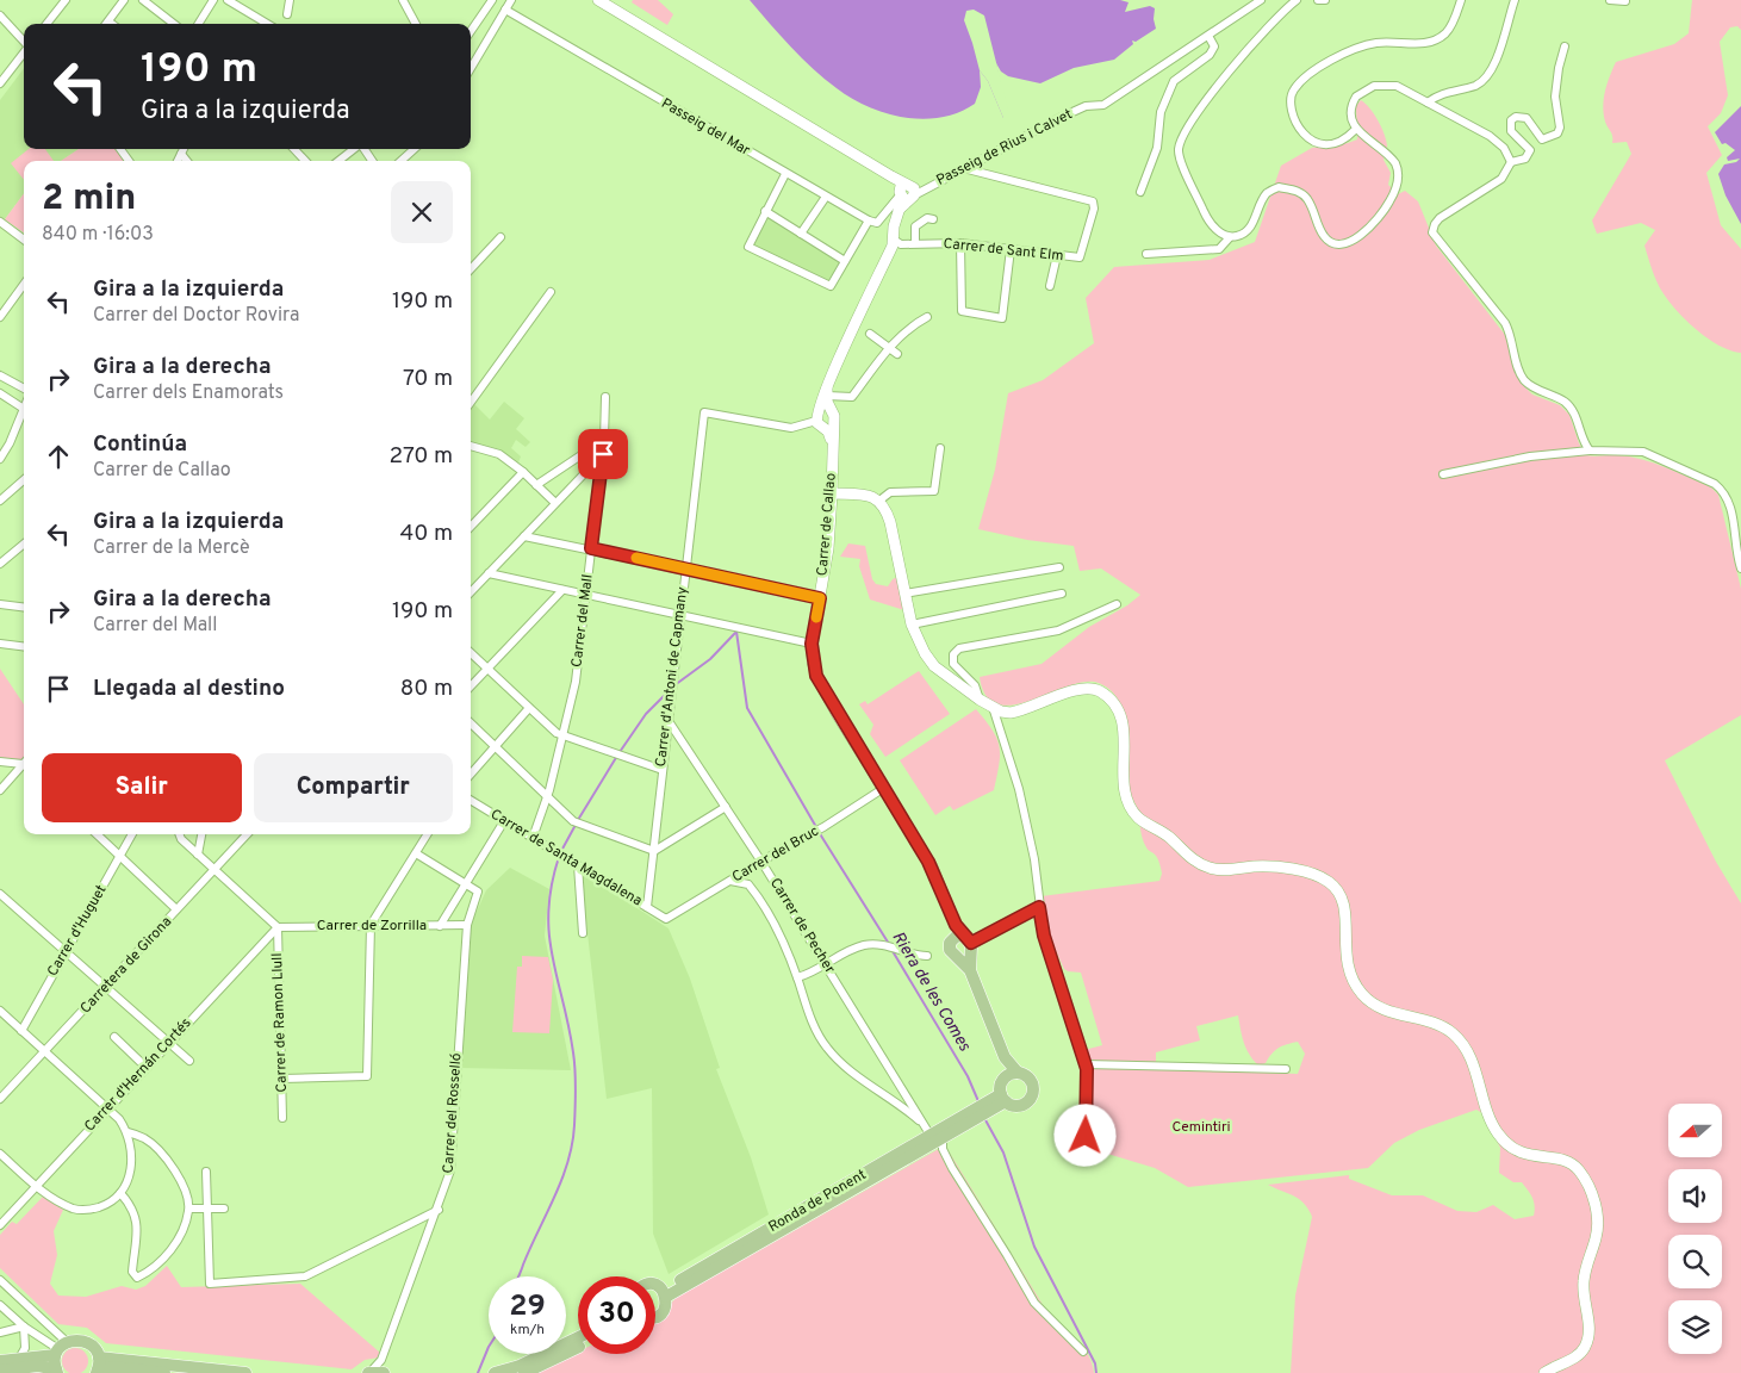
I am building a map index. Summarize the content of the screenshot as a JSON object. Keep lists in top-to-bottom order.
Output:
{
  "streets": {
    "main road": ["Carrer de Callao"],
    "street": [
      "Passeig del Mar",
      "Passeig de Rius i Calvet",
      "Carrer de Sant Elm",
      "Carrer del Mall",
      "Carrer d'Antoni de Capmany",
      "Carrer del Bruc",
      "Carrer de Santa Magdalena",
      "Carrer de Zorrilla",
      "Carrer de Pecher",
      "Carrer d'Huguet",
      "Carretera de Girona",
      "Carrer de Ramon Llull",
      "Carrer d'Hernán Cortés",
      "Carrer del Rosselló"
    ]
  },
  "crossings": [
    ["Passeig de Rius i Calvet", "Carrer de Sant Elm"],
    ["Carrer de Callao", "Carrer d'Antoni de Capmany"],
    ["Carrer de Callao", "Carrer del Bruc"],
    ["Carrer del Mall", "Carrer de Santa Magdalena"],
    ["Carrer d'Antoni de Capmany", "Carrer de Santa Magdalena"],
    ["Carrer d'Antoni de Capmany", "Carrer de Pecher"],
    ["Carrer del Bruc", "Carrer de Santa Magdalena"],
    ["Carrer del Bruc", "Carrer de Pecher"],
    ["Carrer de Zorrilla", "Carrer de Ramon Llull"],
    ["Carrer de Zorrilla", "Carrer d'Hernán Cortés"],
    ["Carrer de Zorrilla", "Carrer del Rosselló"],
    ["Carrer de Ramon Llull", "Carrer d'Hernán Cortés"]
  ],
  "water": ["Riera de les Comes"],
  "parks": ["Cemintiri"],
  "north": "left",
  "page": {
    "turn": ["190 m", "Gira a la izquierda"],
    "heading": ["2 min", "840 m · 16:03"],
    "list": [
      {
        "name": "Gira a la izquierda",
        "note": "Carrer del Doctor Rovira",
        "value": "190 m"
      },
      {
        "name": "Gira a la derecha",
        "note": "Carrer dels Enamorats",
        "value": "70 m"
      },
      {
        "name": "Continúa",
        "note": "Carrer de Callao",
        "value": "270 m"
      },
      {
        "name": "Gira a la izquierda",
        "note": "Carrer de la Mercè",
        "value": "40 m"
      },
      {
        "name": "Gira a la derecha",
        "note": "Carrer del Mall",
        "value": "190 m"
      },
      {
        "name": "Llegada al destino",
        "value": "80 m"
      }
    ],
    "buttons": ["Salir", "Compartir"],
    "speed": "29 km/h",
    "limit": "30"
  }
}
